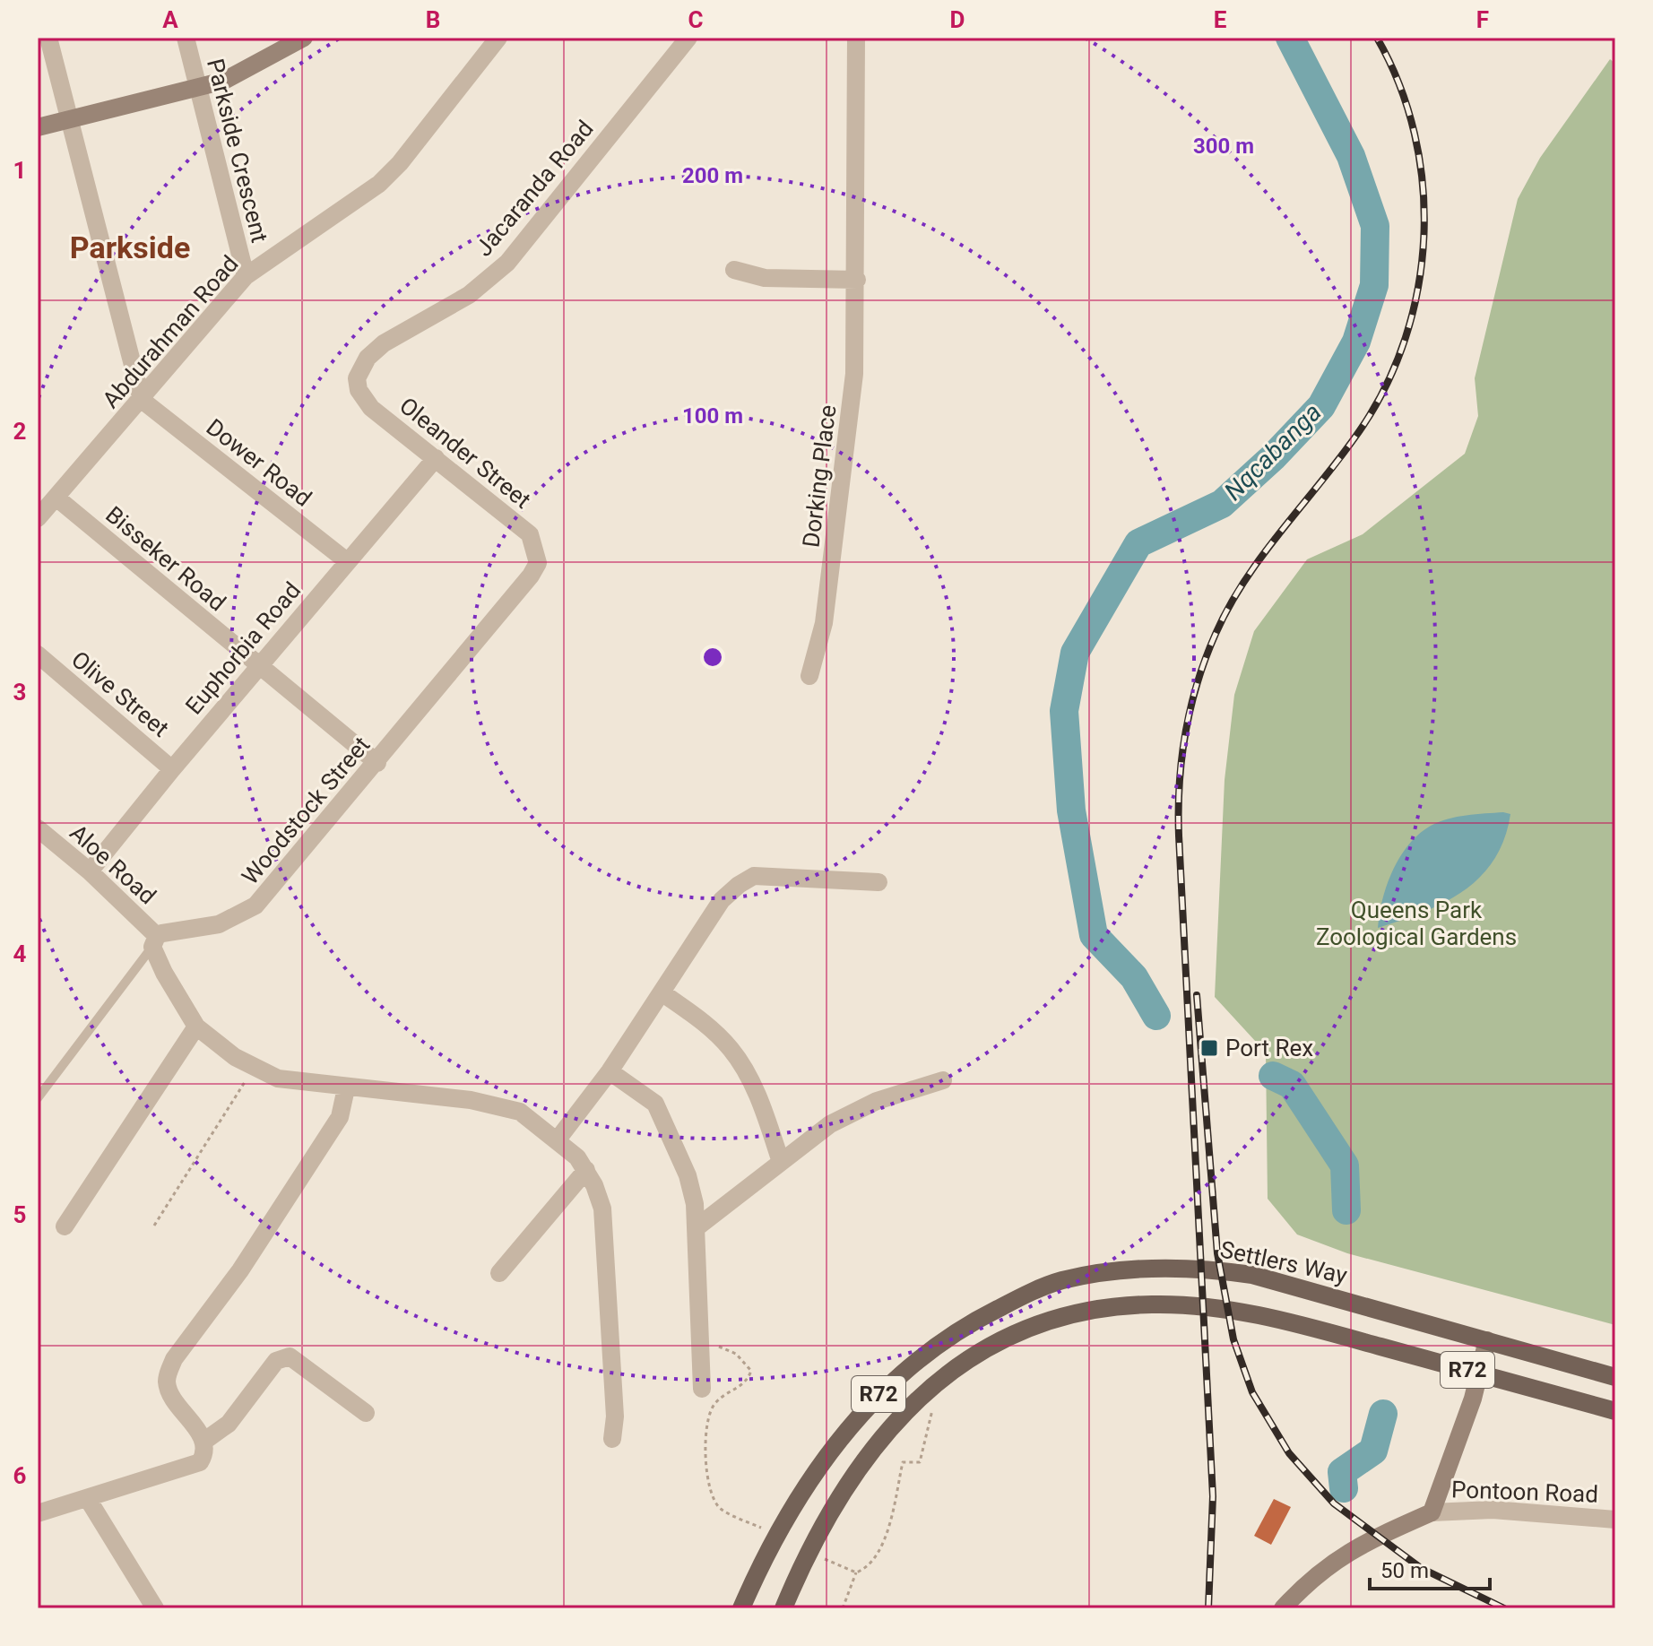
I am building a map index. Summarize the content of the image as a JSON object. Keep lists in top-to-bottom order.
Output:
{
  "streets": {
    "main road": ["Settlers Way", "R72"],
    "street": [
      "Parkside Crescent",
      "Jacaranda Road",
      "Abdurahman Road",
      "Oleander Street",
      "Dower Road",
      "Dorking Place",
      "Bisseker Road",
      "Euphorbia Road",
      "Olive Street",
      "Woodstock Street",
      "Aloe Road",
      "Pontoon Road"
    ]
  },
  "crossings": [
    ["Parkside Crescent", "Abdurahman Road"],
    ["Jacaranda Road", "Oleander Street"],
    ["Abdurahman Road", "Dower Road"],
    ["Abdurahman Road", "Bisseker Road"],
    ["Oleander Street", "Euphorbia Road"],
    ["Oleander Street", "Woodstock Street"],
    ["Dower Road", "Euphorbia Road"],
    ["Bisseker Road", "Euphorbia Road"],
    ["Bisseker Road", "Woodstock Street"],
    ["Euphorbia Road", "Olive Street"],
    ["Euphorbia Road", "Aloe Road"],
    ["Woodstock Street", "Aloe Road"],
    ["Settlers Way", "Pontoon Road"],
    ["R72", "Pontoon Road"]
  ],
  "districts": ["Parkside"],
  "water": ["Nqcabanga"],
  "parks": ["Queens Park Zoological Gardens"],
  "places": {
    "transit": ["Port Rex"]
  },
  "scale_bar": "50 m",
  "grid": {
    "columns": [
      "A",
      "B",
      "C",
      "D",
      "E",
      "F"
    ],
    "rows": [
      "1",
      "2",
      "3",
      "4",
      "5",
      "6"
    ]
  },
  "rings": ["300 m", "200 m", "100 m"]
}
